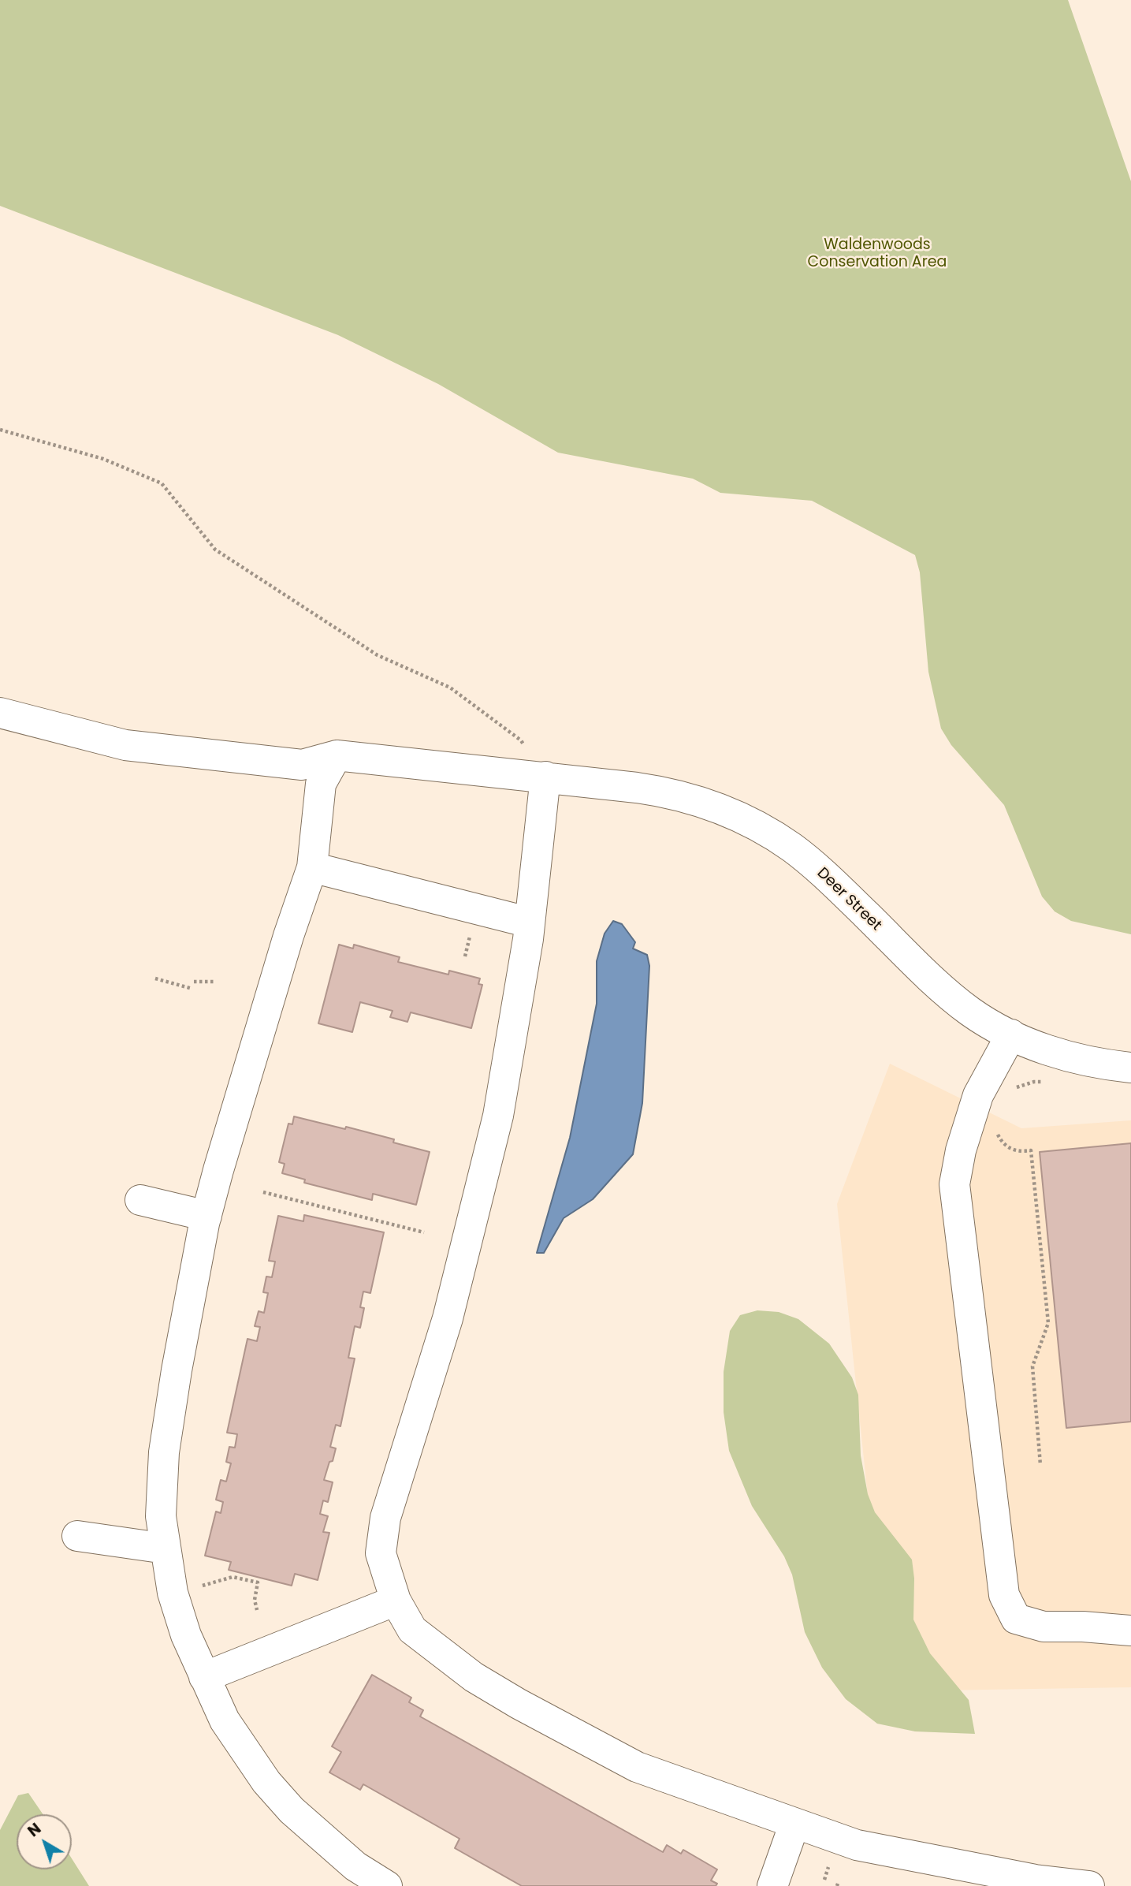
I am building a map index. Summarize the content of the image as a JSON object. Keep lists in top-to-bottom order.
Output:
{
  "streets": {
    "street": ["Deer Street"]
  },
  "parks": ["Waldenwoods Conservation Area"],
  "north": "top left"
}
